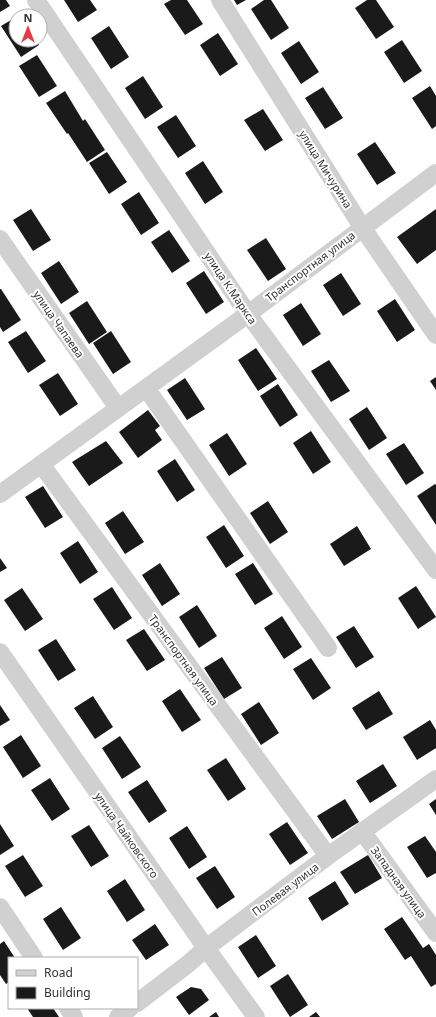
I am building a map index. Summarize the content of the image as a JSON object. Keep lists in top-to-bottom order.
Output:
{
  "streets": {
    "street": [
      "улица Мичурина",
      "Транспортная улица",
      "улица К.Маркса",
      "улица Чапаева",
      "улица Чайковского",
      "Западная улица",
      "Полевая улица"
    ]
  },
  "crossings": [
    ["улица Мичурина", "Транспортная улица"],
    ["Транспортная улица", "улица К.Маркса"],
    ["Транспортная улица", "улица Чапаева"],
    ["Транспортная улица", "Полевая улица"],
    ["улица Чайковского", "Полевая улица"],
    ["Западная улица", "Полевая улица"]
  ],
  "legend": ["Road", "Building"],
  "north": "top"
}
